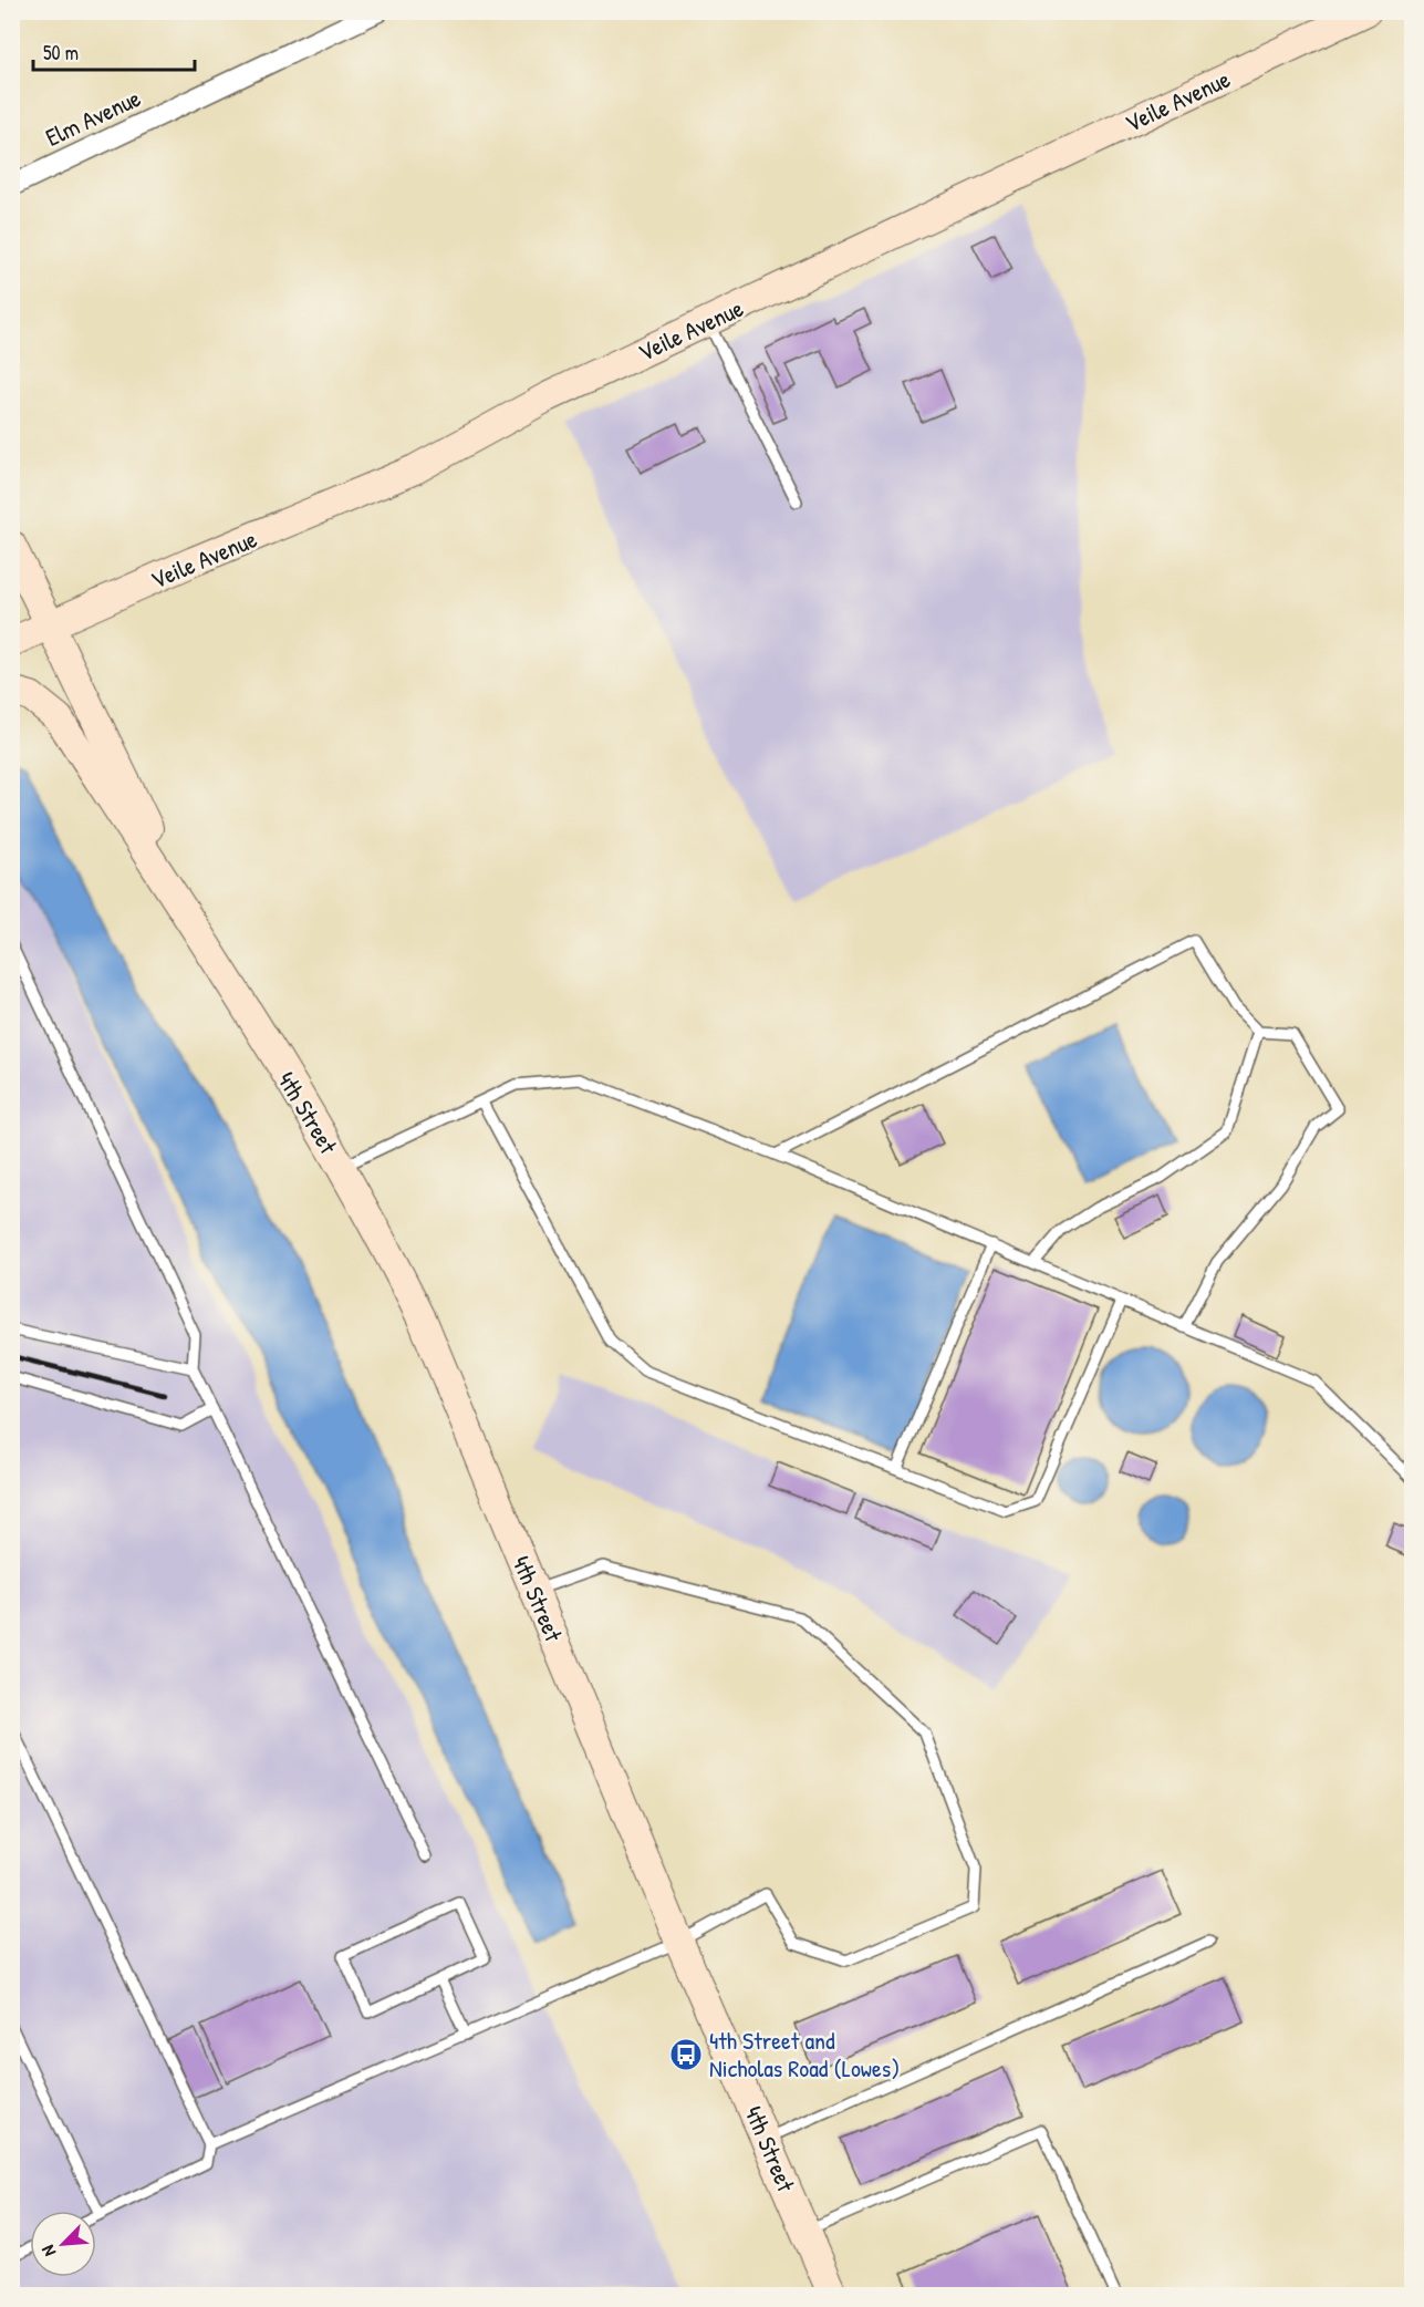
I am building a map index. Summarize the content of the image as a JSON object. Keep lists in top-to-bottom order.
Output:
{
  "streets": {
    "street": ["Veile Avenue", "Elm Avenue", "4th Street"]
  },
  "places": {
    "bus stop": ["4th Street and Nicholas Road (Lowes)"]
  },
  "scale_bar": "50 m",
  "north": "bottom left"
}
